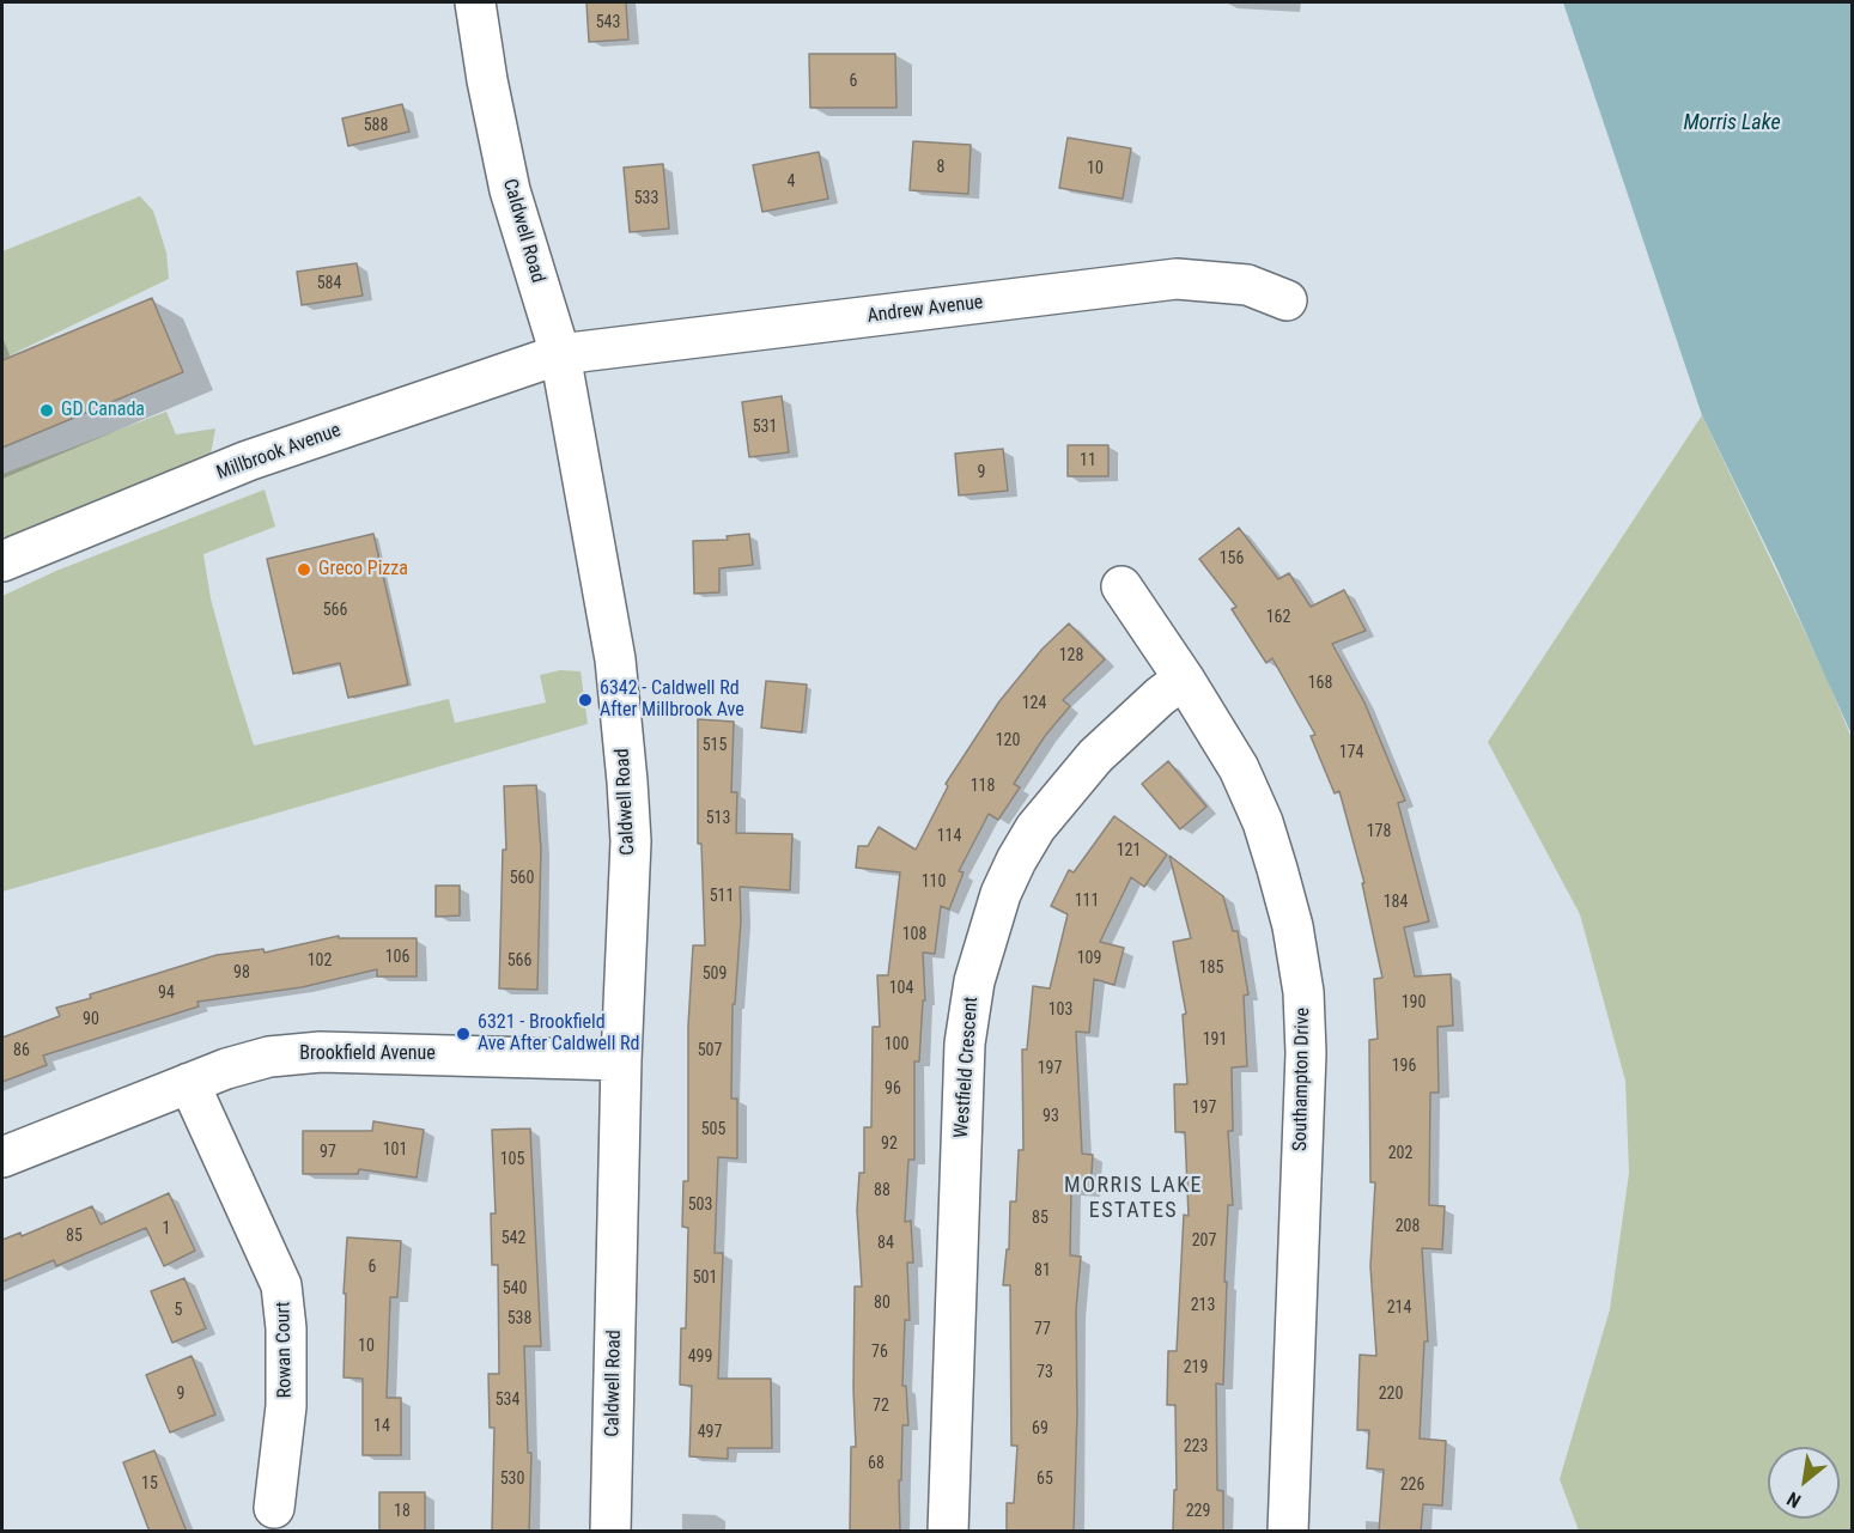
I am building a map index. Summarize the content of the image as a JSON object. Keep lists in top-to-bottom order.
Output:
{
  "streets": {
    "street": [
      "Caldwell Road",
      "Andrew Avenue",
      "Millbrook Avenue",
      "Brookfield Avenue",
      "Westfield Crescent",
      "Southampton Drive",
      "Rowan Court"
    ]
  },
  "crossings": [
    ["Caldwell Road", "Andrew Avenue"],
    ["Caldwell Road", "Millbrook Avenue"],
    ["Caldwell Road", "Brookfield Avenue"],
    ["Andrew Avenue", "Millbrook Avenue"],
    ["Brookfield Avenue", "Rowan Court"],
    ["Westfield Crescent", "Southampton Drive"]
  ],
  "districts": ["MORRIS LAKE ESTATES"],
  "water": ["Morris Lake"],
  "places": [
    "GD Canada",
    "Greco Pizza",
    "6342 - Caldwell Rd After Millbrook Ave",
    "6321 - Brookfield Ave After Caldwell Rd"
  ],
  "house_numbers": [
    "543",
    "6",
    "588",
    "8",
    "10",
    "4",
    "533",
    "584",
    "531",
    "11",
    "9",
    "156",
    "566",
    "162",
    "128",
    "168",
    "124",
    "120",
    "515",
    "174",
    "118",
    "513",
    "178",
    "114",
    "121",
    "560",
    "110",
    "511",
    "111",
    "184",
    "108",
    "106",
    "109",
    "102",
    "566",
    "185",
    "98",
    "509",
    "104",
    "94",
    "190",
    "103",
    "90",
    "191",
    "100",
    "86",
    "507",
    "196",
    "197",
    "96",
    "197",
    "93",
    "505",
    "92",
    "101",
    "97",
    "202",
    "105",
    "88",
    "503",
    "85",
    "208",
    "1",
    "85",
    "542",
    "207",
    "84",
    "6",
    "81",
    "501",
    "540",
    "80",
    "213",
    "214",
    "5",
    "538",
    "77",
    "10",
    "76",
    "499",
    "219",
    "73",
    "9",
    "220",
    "534",
    "72",
    "14",
    "69",
    "497",
    "223",
    "68",
    "530",
    "65",
    "15",
    "226",
    "18",
    "229"
  ],
  "north": "bottom left"
}
